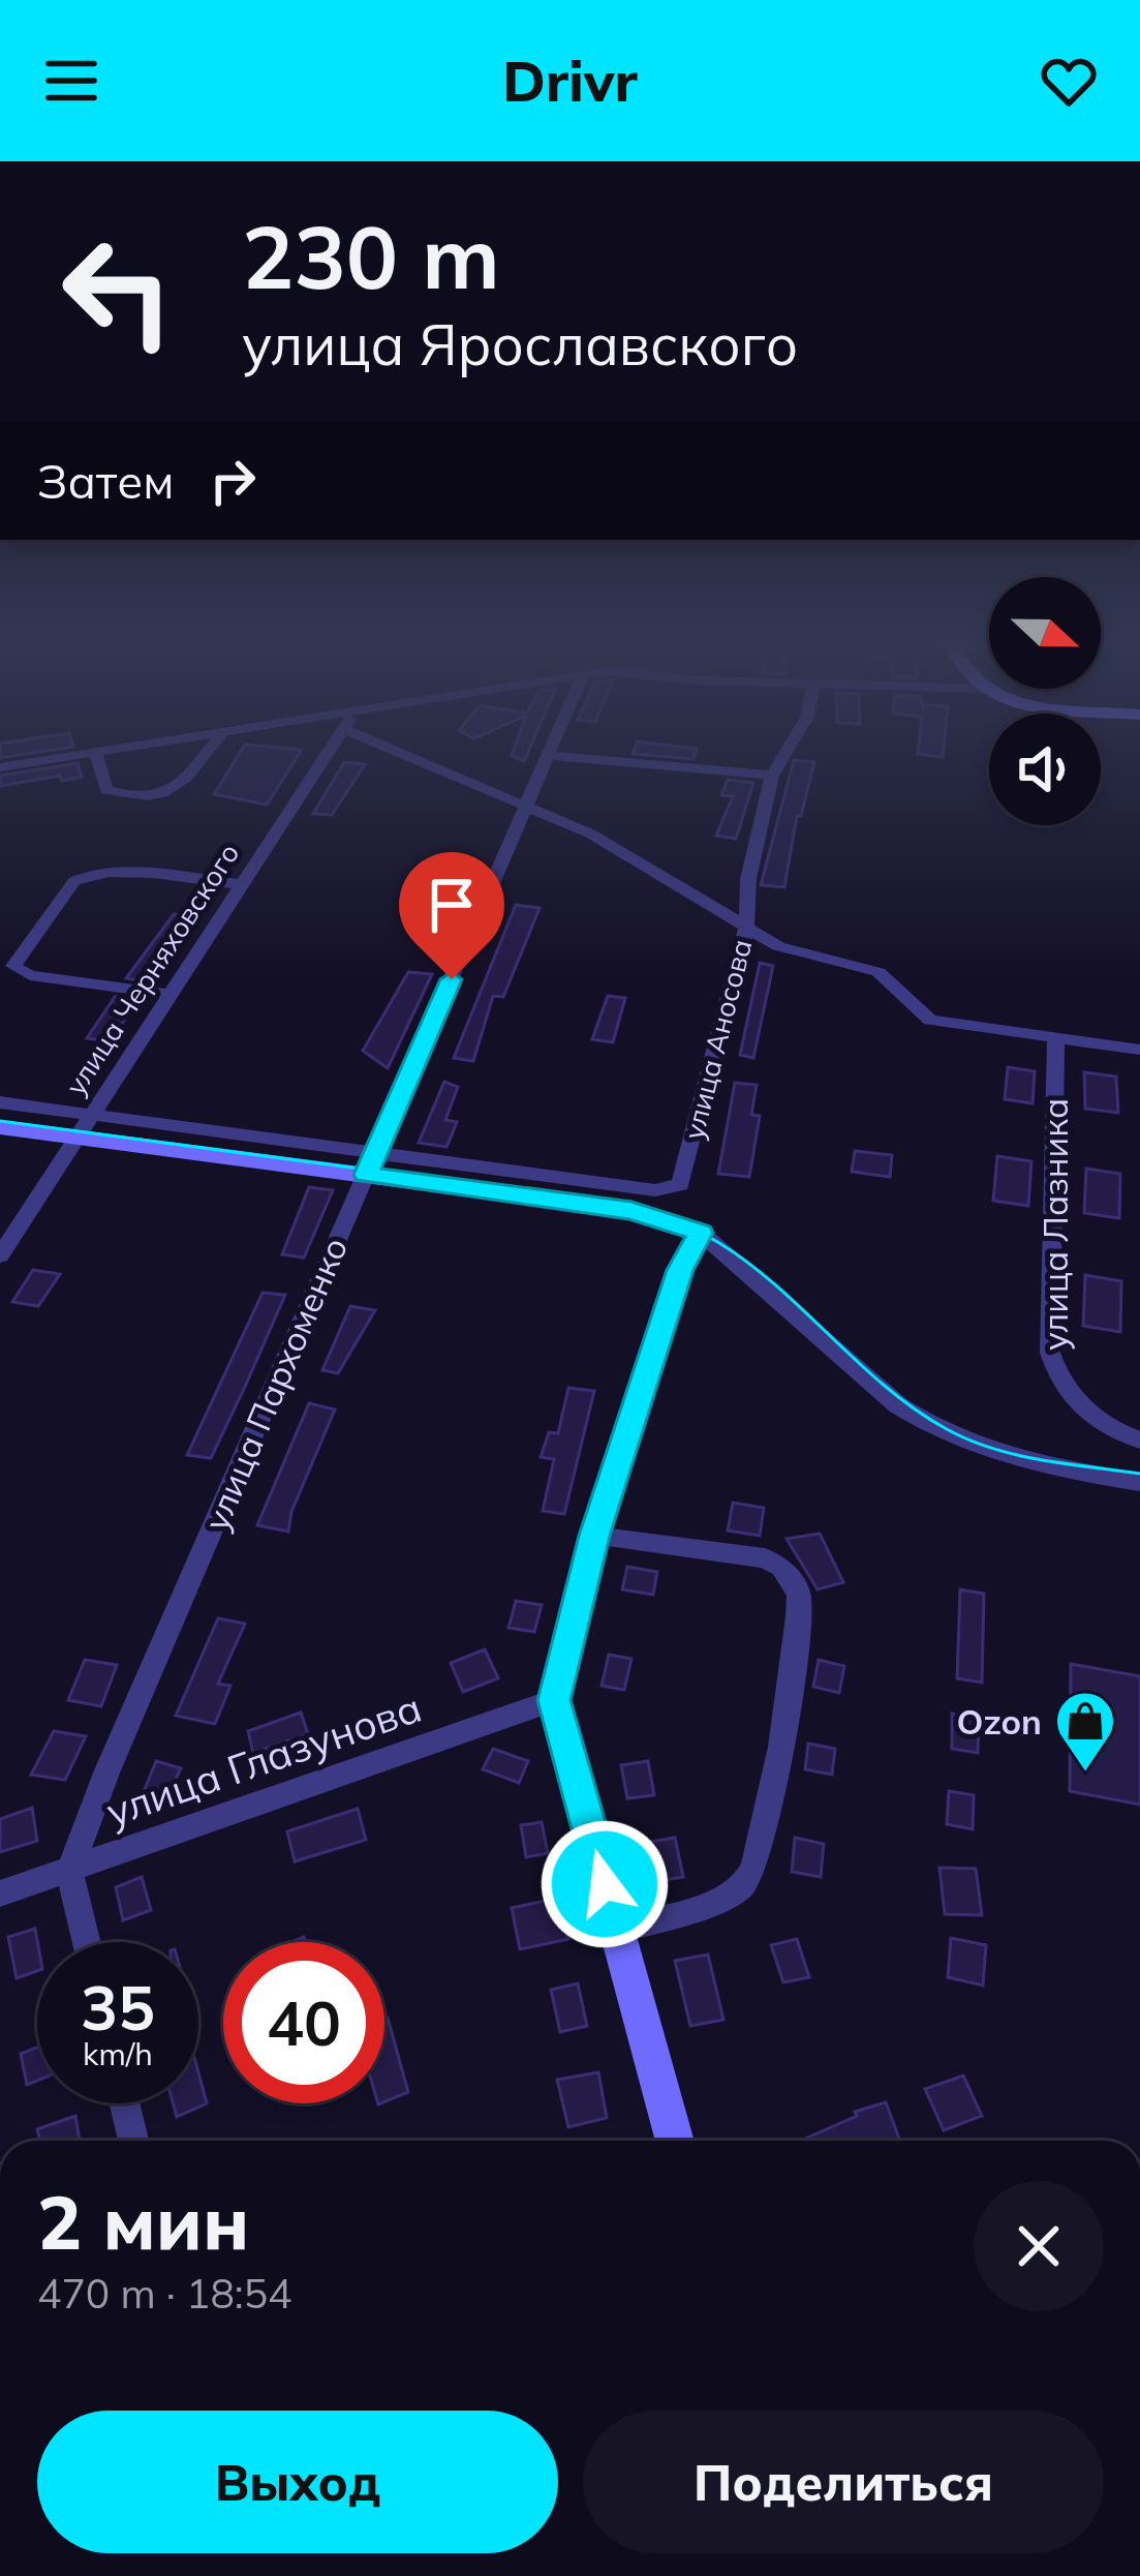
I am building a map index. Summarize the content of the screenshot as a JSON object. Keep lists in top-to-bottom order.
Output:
{
  "streets": {
    "street": [
      "улица Черняховского",
      "улица Аносова",
      "улица Лазника",
      "улица Пархоменко",
      "улица Глазунова"
    ]
  },
  "crossings": [
    ["улица Аносова", "улица Пархоменко"],
    ["улица Пархоменко", "улица Глазунова"]
  ],
  "places": {
    "shop": ["Ozon"]
  },
  "north": "right",
  "page": {
    "header": "Drivr",
    "turn": ["230 m", "улица Ярославского"],
    "then": "Затем",
    "speed": "35 km/h",
    "limit": "40",
    "heading": ["2 мин", "470 m · 18:54"],
    "buttons": ["Выход", "Поделиться"]
  }
}
